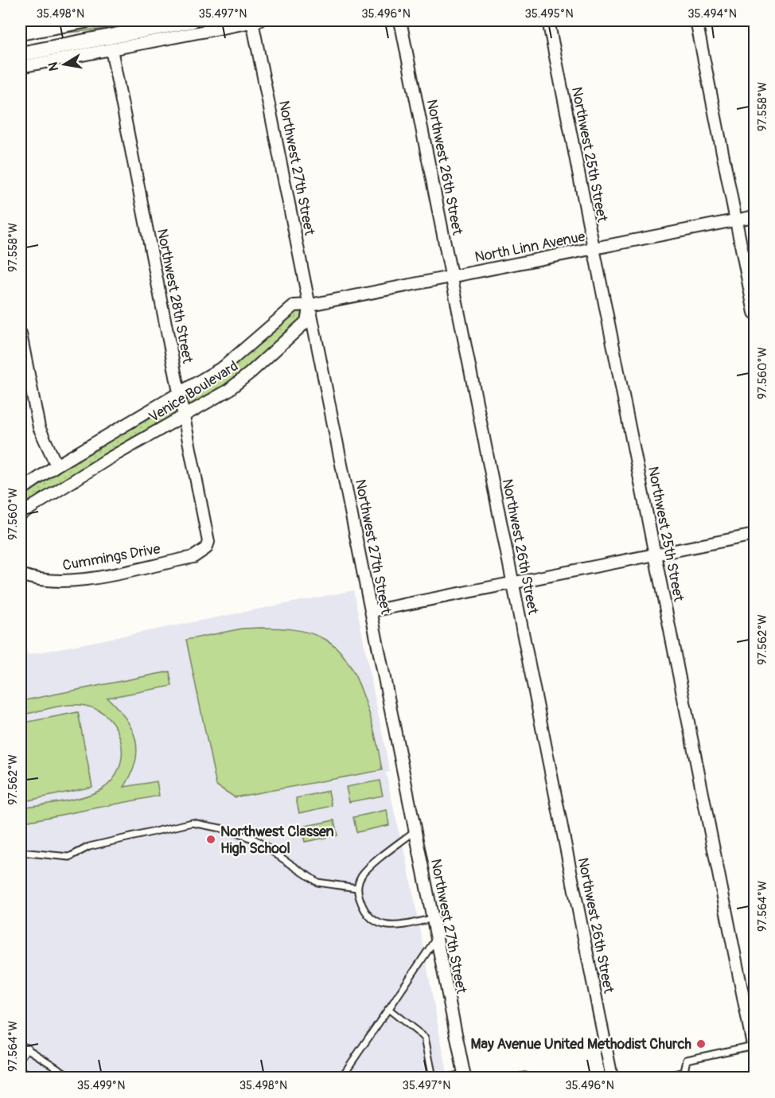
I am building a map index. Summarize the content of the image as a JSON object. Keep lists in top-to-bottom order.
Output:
{
  "streets": {
    "street": [
      "Northwest 25th Street",
      "Northwest 26th Street",
      "Northwest 27th Street",
      "North Linn Avenue",
      "Northwest 28th Street",
      "Venice Boulevard",
      "Cummings Drive"
    ]
  },
  "crossings": [
    ["Northwest 25th Street", "North Linn Avenue"],
    ["Northwest 26th Street", "North Linn Avenue"],
    ["Northwest 27th Street", "North Linn Avenue"],
    ["Northwest 27th Street", "Venice Boulevard"],
    ["North Linn Avenue", "Venice Boulevard"],
    ["Northwest 28th Street", "Venice Boulevard"],
    ["Northwest 28th Street", "Cummings Drive"]
  ],
  "places": ["Northwest Classen High School", "May Avenue United Methodist Church"],
  "north": "left",
  "coordinates": [
    "35.498°N",
    "35.497°N",
    "35.496°N",
    "35.495°N",
    "35.494°N",
    "97.558°W",
    "97.560°W",
    "97.562°W",
    "97.564°W",
    "35.499°N"
  ]
}
